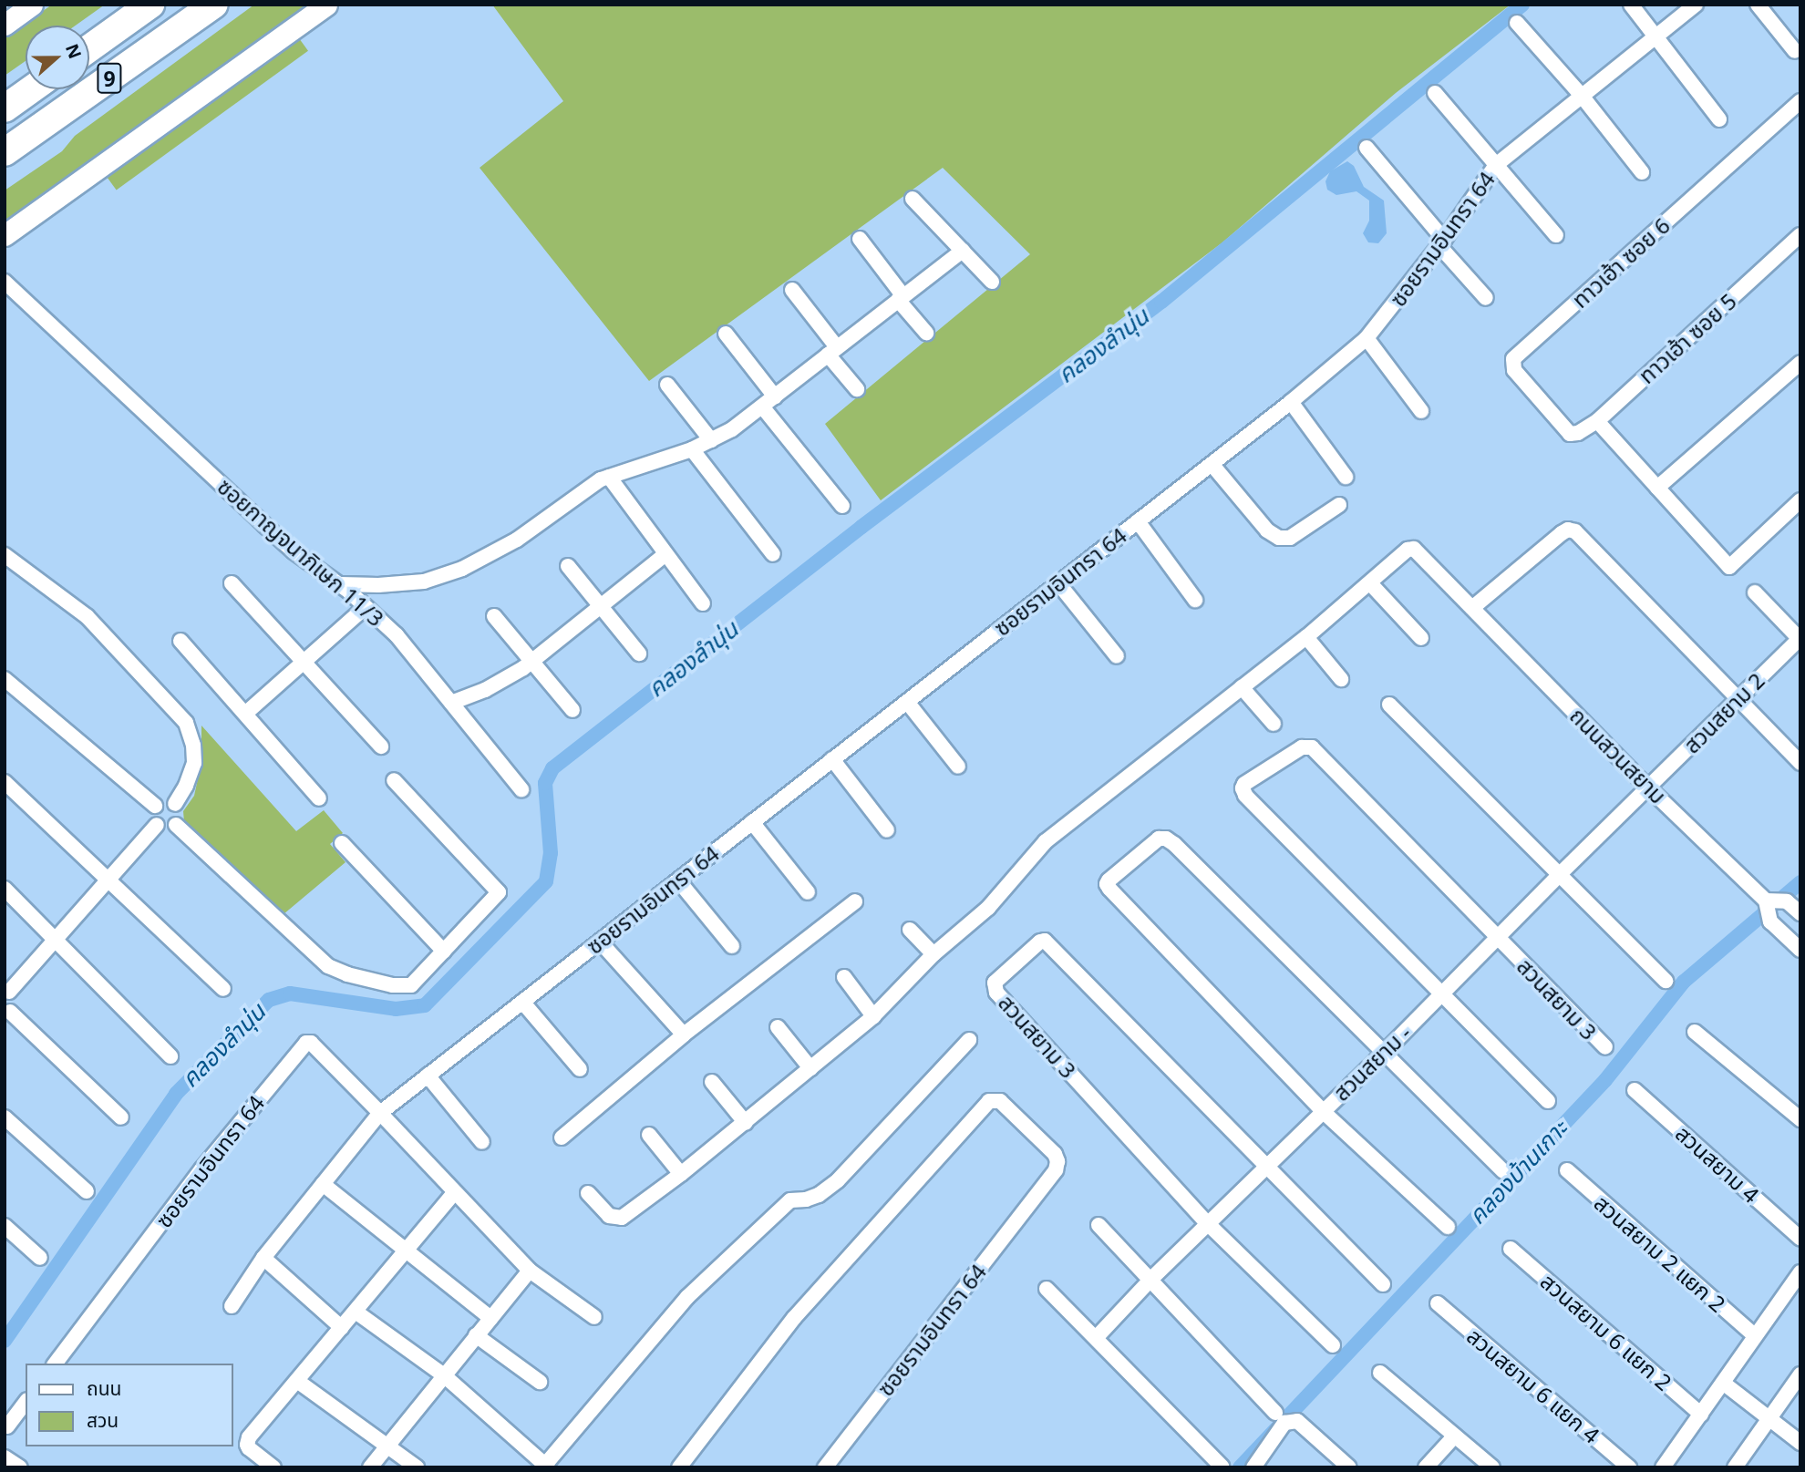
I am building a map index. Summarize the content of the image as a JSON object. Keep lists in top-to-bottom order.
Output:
{
  "streets": {
    "highway": ["9"],
    "street": [
      "ซอยรามอินทรา 64",
      "ทาวเฮ้า ซอย 6",
      "ทาวเฮ้า ซอย 5",
      "ซอยกาญจนาภิเษก 11/3",
      "สวนสยาม 2",
      "ถนนสวนสยาม",
      "สวนสยาม 3",
      "สวนสยาม -",
      "สวนสยาม 4",
      "สวนสยาม 2 แยก 2",
      "สวนสยาม 6 แยก 2",
      "สวนสยาม 6 แยก 4"
    ]
  },
  "crossings": [
    ["ทาวเฮ้า ซอย 6", "ทาวเฮ้า ซอย 5"],
    ["สวนสยาม 2", "ถนนสวนสยาม"],
    ["สวนสยาม 2", "สวนสยาม -"],
    ["ถนนสวนสยาม", "สวนสยาม -"],
    ["สวนสยาม 3", "สวนสยาม -"]
  ],
  "water": ["คลองลำนุ่น", "คลองบ้านเกาะ"],
  "legend": ["ถนน", "สวน"],
  "north": "right"
}
